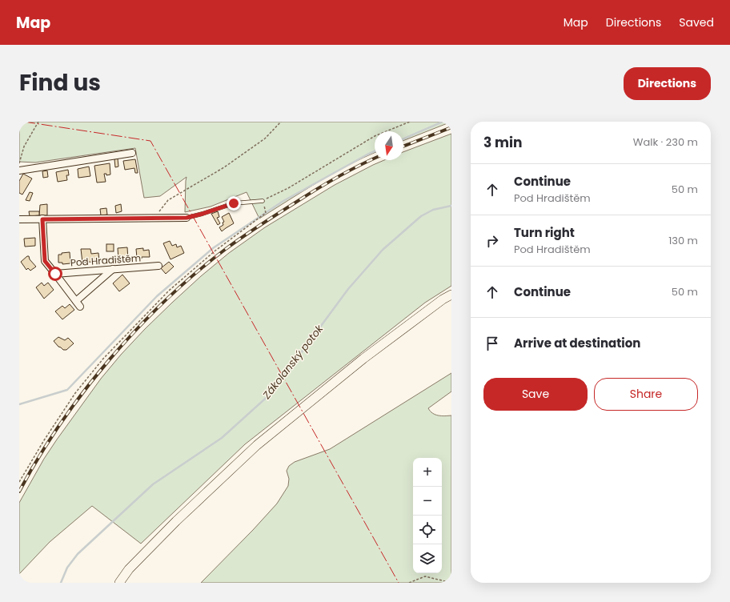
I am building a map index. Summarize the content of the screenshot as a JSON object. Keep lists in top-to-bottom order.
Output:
{
  "streets": {
    "street": ["Pod Hradištěm"]
  },
  "water": ["Zákolanský potok"],
  "north": "bottom",
  "page": {
    "header": "Map",
    "nav": ["Map", "Directions", "Saved"],
    "title": "Find us",
    "buttons": [
      "Directions",
      ["Save", "Share"]
    ],
    "heading": ["3 min", "Walk · 230 m"],
    "list": [
      ["Continue", "Pod Hradištěm", "50 m"],
      ["Turn right", "Pod Hradištěm", "130 m"],
      ["Continue", "50 m"],
      "Arrive at destination"
    ],
    "map_buttons": ["+", "−"]
  }
}
